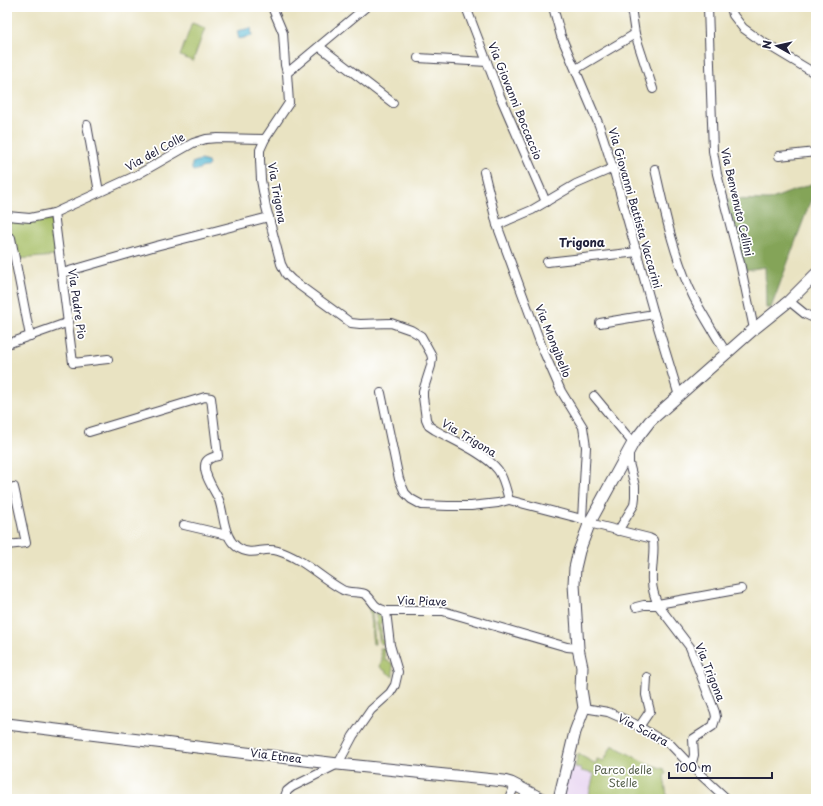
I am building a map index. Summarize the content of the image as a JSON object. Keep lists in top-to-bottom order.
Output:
{
  "streets": {
    "street": [
      "Via Giovanni Boccaccio",
      "Via del Colle",
      "Via Trigona",
      "Via Benvenuto Cellini",
      "Via Giovanni Battista Vaccarini",
      "Via Padre Pio",
      "Via Mongibello",
      "Via Piave",
      "Via Sciara",
      "Via Etnea"
    ]
  },
  "crossings": [
    ["Via del Colle", "Via Trigona"],
    ["Via del Colle", "Via Padre Pio"],
    ["Via Trigona", "Via Mongibello"],
    ["Via Trigona", "Via Sciara"],
    ["Via Piave", "Via Etnea"]
  ],
  "districts": ["Trigona"],
  "parks": ["Parco delle Stelle"],
  "scale_bar": "100 m",
  "north": "left"
}
